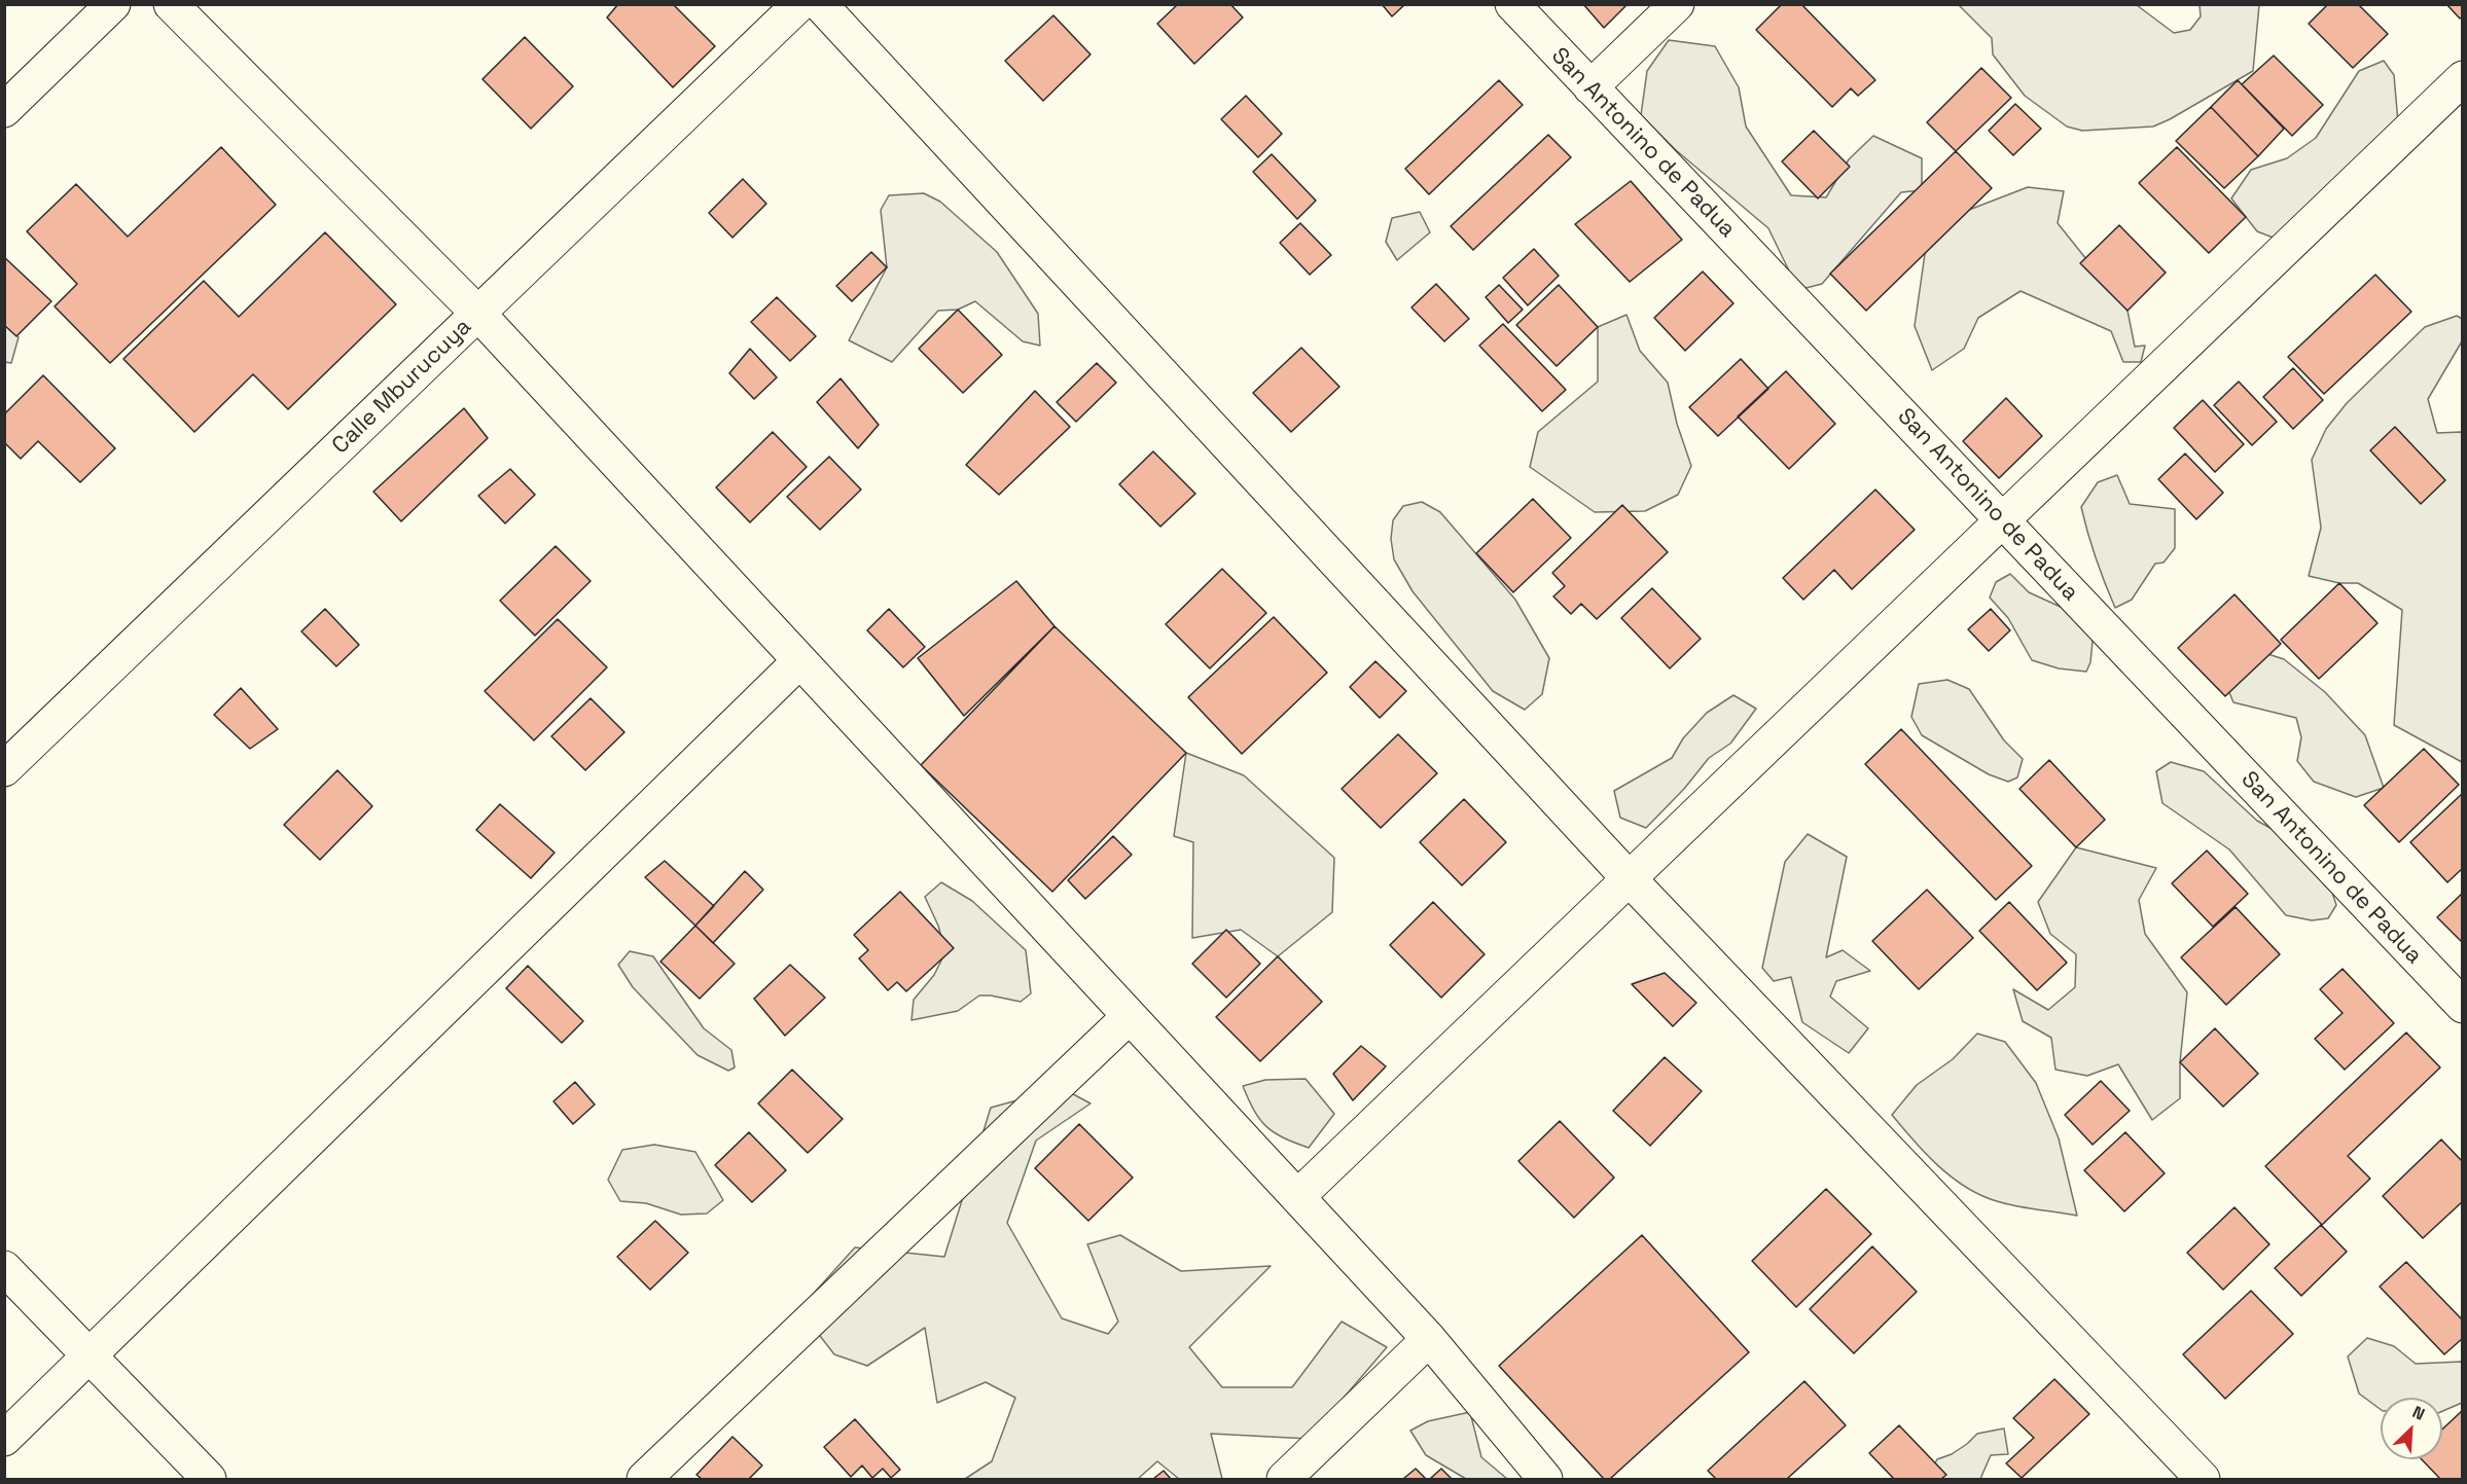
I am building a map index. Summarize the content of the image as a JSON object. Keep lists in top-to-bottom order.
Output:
{
  "streets": {
    "street": ["San Antonino de Padua", "Calle Mburucuya"]
  },
  "north": "top right"
}
